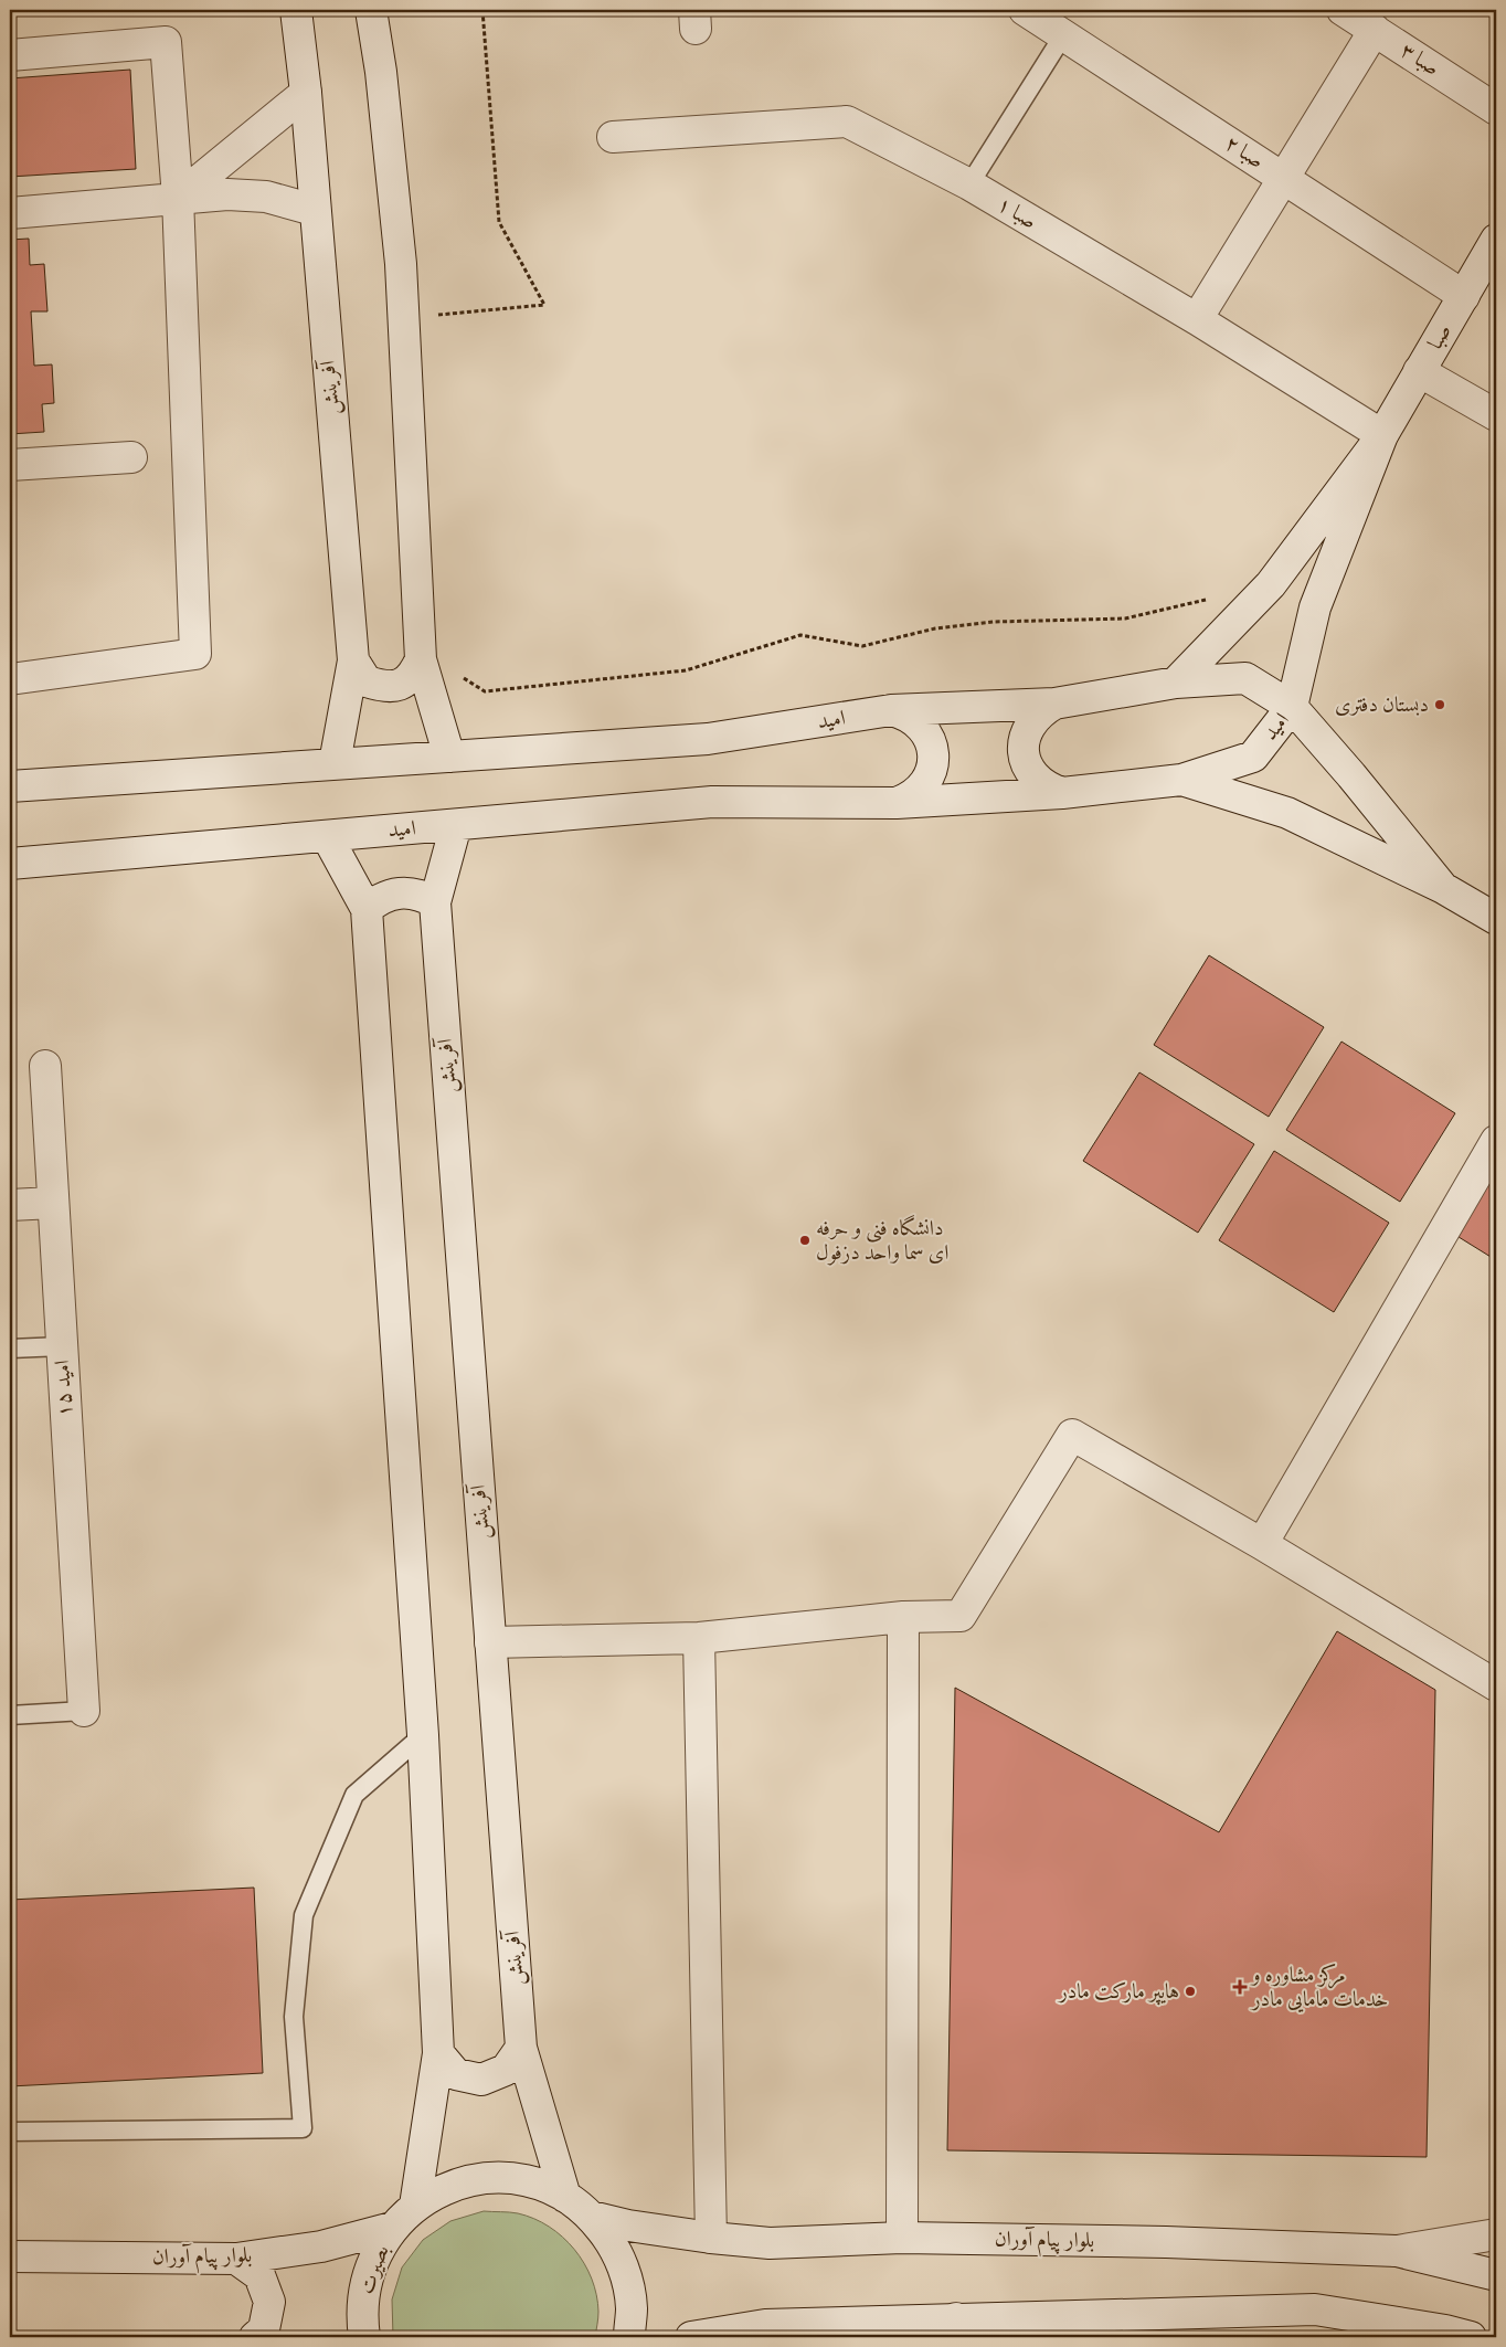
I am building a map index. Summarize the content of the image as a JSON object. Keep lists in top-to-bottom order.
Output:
{
  "streets": {
    "main road": [
      "صبا ۳",
      "صبا ۲",
      "صبا ۱",
      "صبا",
      "آفرینش",
      "امید",
      "امید ۱۵",
      "بلوار پیام آوران",
      "بصیرت"
    ]
  },
  "crossings": [
    ["صبا ۲", "صبا"],
    ["صبا ۱", "صبا"],
    ["آفرینش", "امید"],
    ["آفرینش", "بصیرت"],
    ["بلوار پیام آوران", "بصیرت"]
  ],
  "places": {
    "other": ["دبستان دفتری", "دانشگاه فنی و حرفه ای سما واحد دزفول", "هایپر مارکت مادر"],
    "health": ["مرکز مشاوره و خدمات مامایی مادر"]
  }
}
